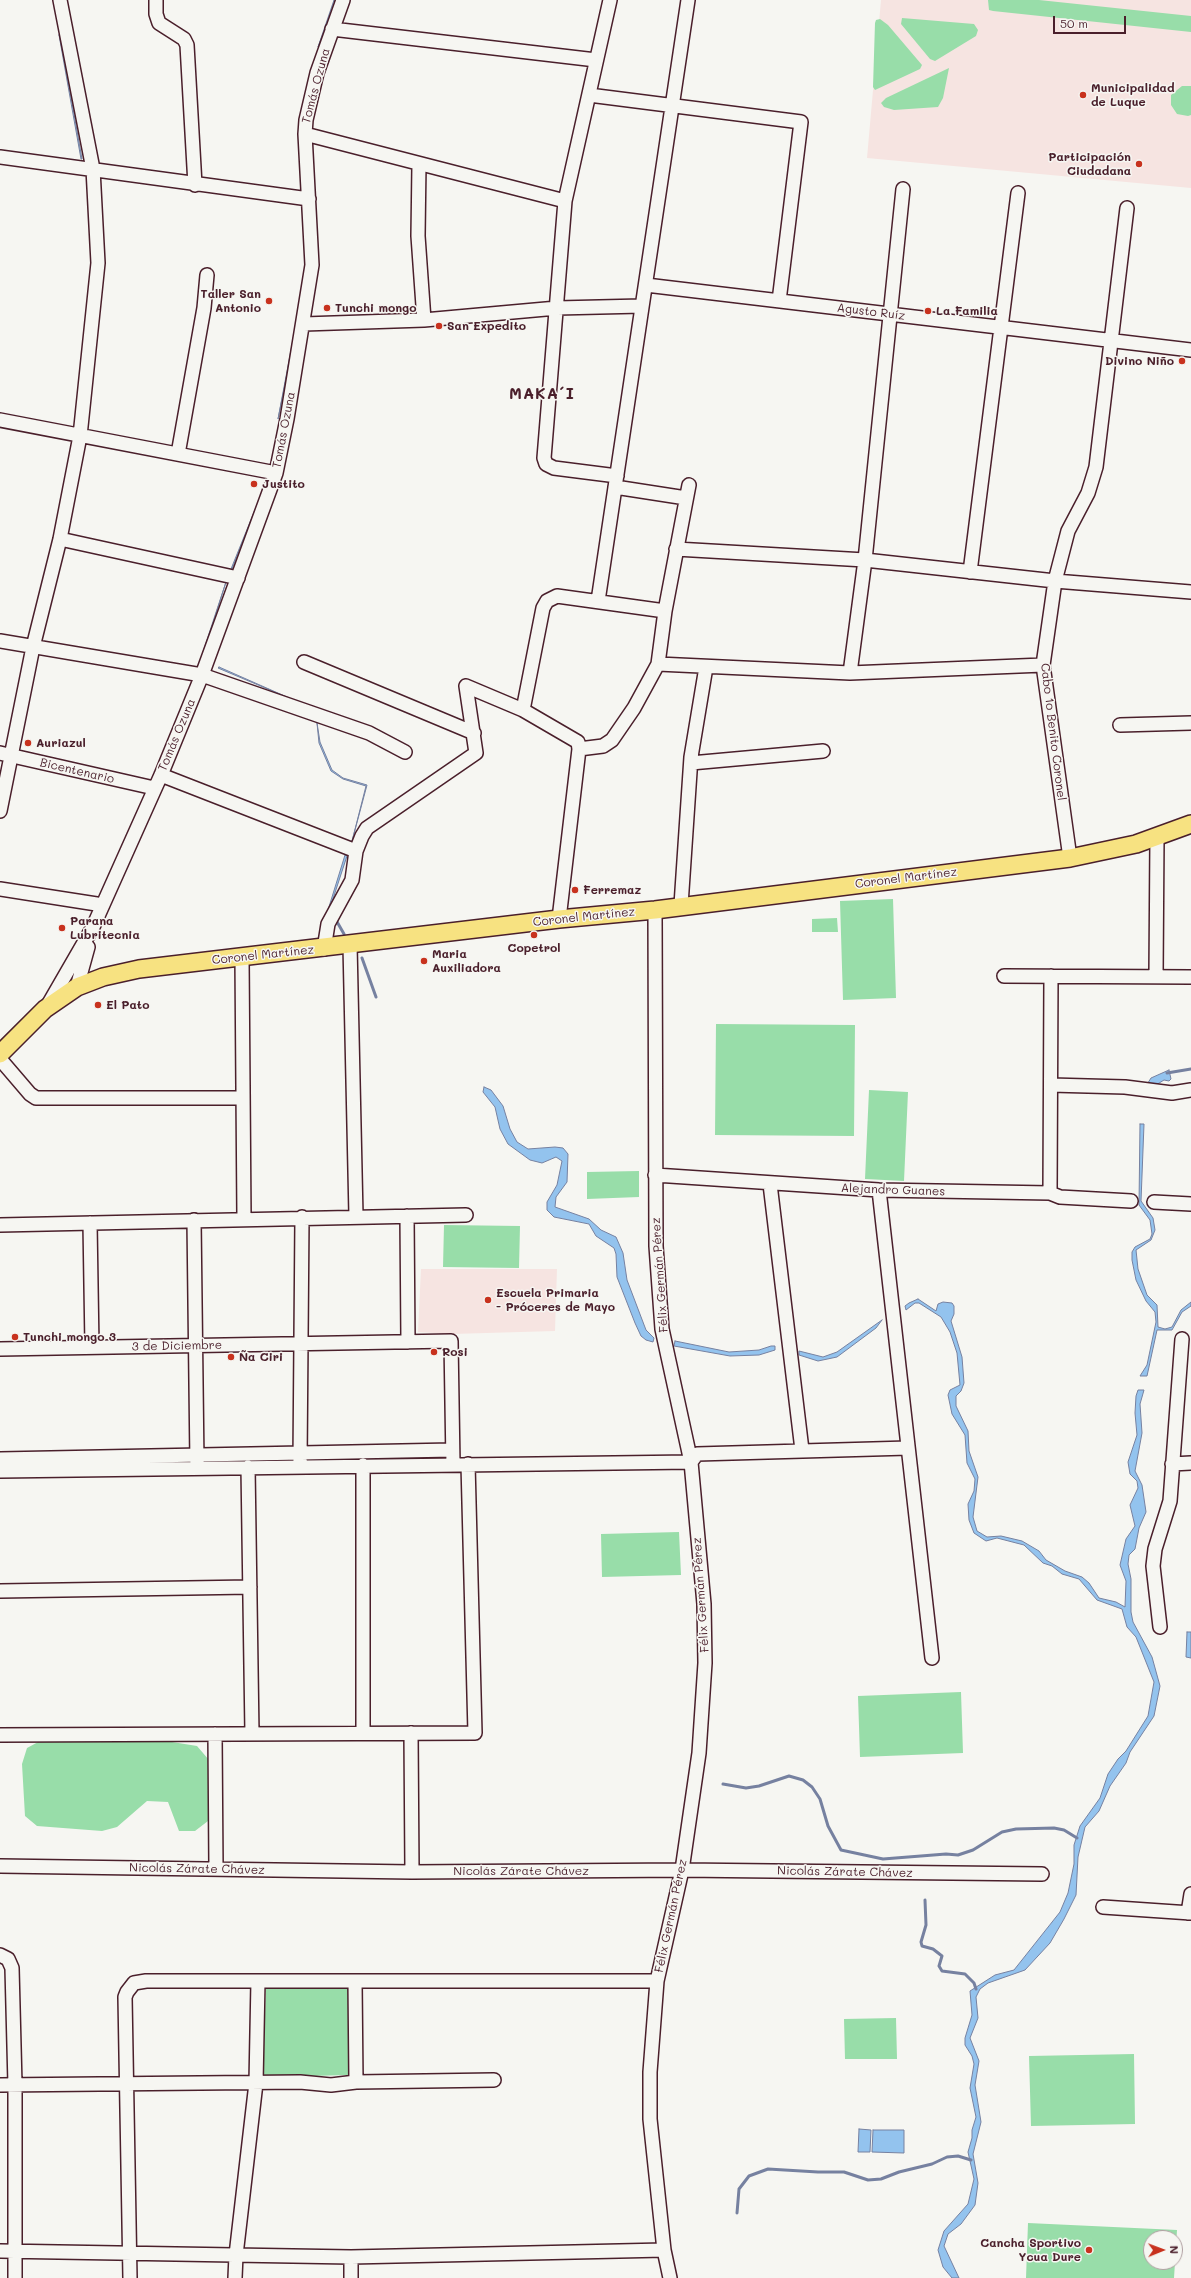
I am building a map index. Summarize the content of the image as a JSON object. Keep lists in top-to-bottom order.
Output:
{
  "streets": {
    "main road": ["Coronel Martínez"],
    "street": [
      "Tomás Ozuna",
      "Agusto Ruíz",
      "Cabo 1o Benito Coronel",
      "Bicentenario",
      "Alejandro Guanes",
      "Félix Germán Pérez",
      "3 de Diciembre",
      "Nicolás Zárate Chávez"
    ]
  },
  "crossings": [
    ["Tomás Ozuna", "Bicentenario"],
    ["Tomás Ozuna", "Coronel Martínez"],
    ["Agusto Ruíz", "Cabo 1o Benito Coronel"],
    ["Cabo 1o Benito Coronel", "Coronel Martínez"],
    ["Coronel Martínez", "Félix Germán Pérez"],
    ["Alejandro Guanes", "Félix Germán Pérez"],
    ["Félix Germán Pérez", "Nicolás Zárate Chávez"]
  ],
  "districts": ["MAKA´I"],
  "places": [
    "Municipalidad de Luque",
    "Participación Ciudadana",
    "Taller San Antonio",
    "Tunchi mongo",
    "La Familia",
    "San Expedito",
    "Divino Niño",
    "Justito",
    "Auriazul",
    "Ferremaz",
    "Parana Lubritecnia",
    "Copetrol",
    "Maria Auxiliadora",
    "El Pato",
    "Escuela Primaria - Próceres de Mayo",
    "Tunchi mongo 3",
    "Rosi",
    "Ña Ciri",
    "Cancha Sportivo Ycua Dure"
  ],
  "scale_bar": "50 m",
  "north": "right"
}
